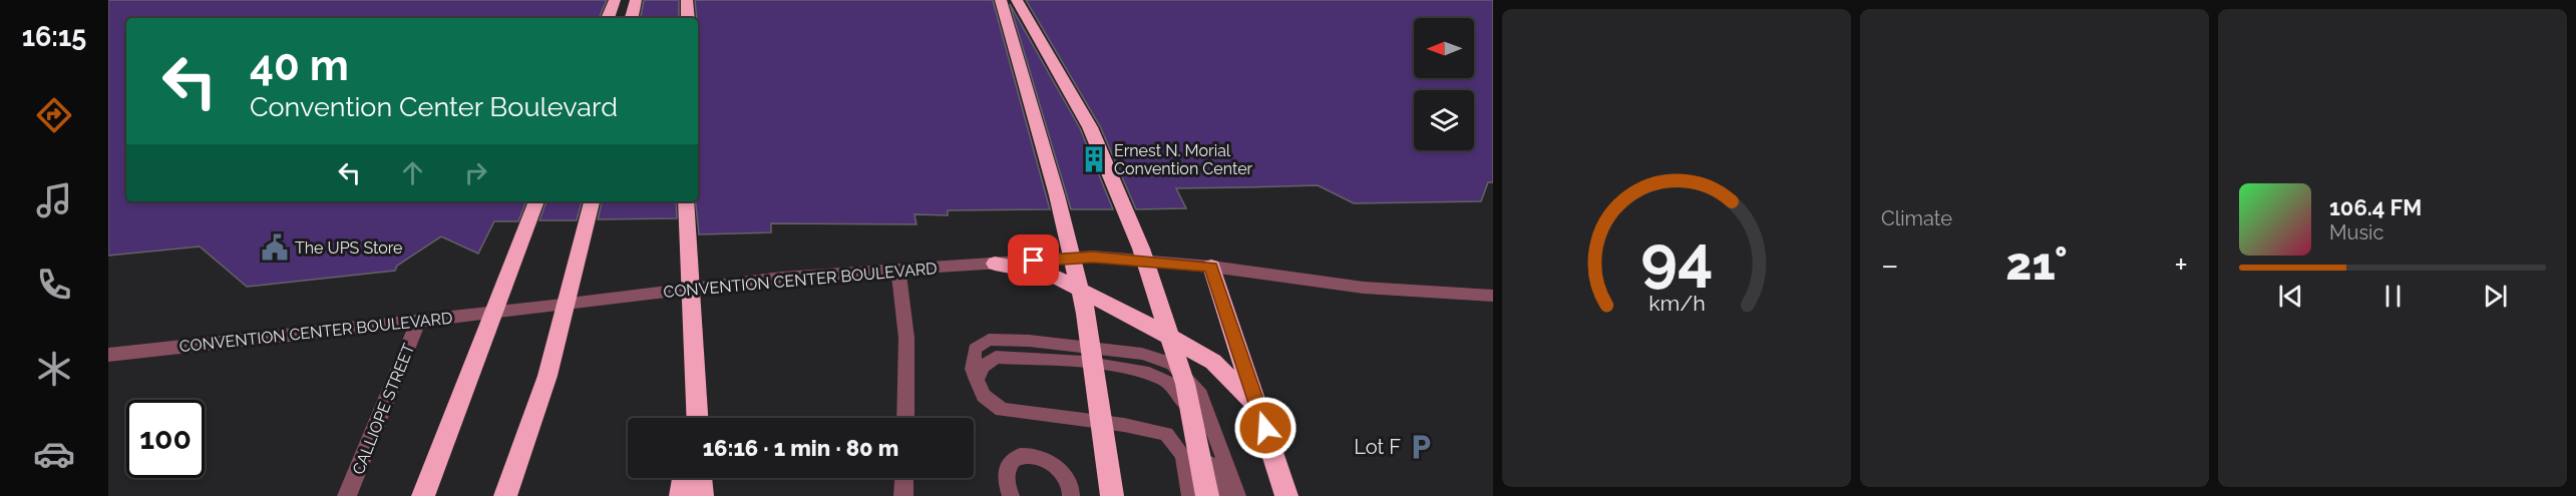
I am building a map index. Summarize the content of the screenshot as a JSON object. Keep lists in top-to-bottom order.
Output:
{
  "streets": {
    "street": ["CONVENTION CENTER BOULEVARD", "CALLIOPE STREET"]
  },
  "crossings": [
    ["CONVENTION CENTER BOULEVARD", "CALLIOPE STREET"]
  ],
  "places": {
    "building": ["Ernest N. Morial Convention Center"],
    "public building": ["The UPS Store"],
    "parking": ["Lot F"]
  },
  "north": "left",
  "page": {
    "tabs": "16:15",
    "tile": "Climate",
    "turn": ["40 m", "Convention Center Boulevard"],
    "song": ["106.4 FM", "Music"],
    "heat": ["−", "21°", "+"],
    "limit": "100",
    "trip": "16:16 · 1 min · 80 m",
    "gauge": ["94", "km/h"]
  }
}
